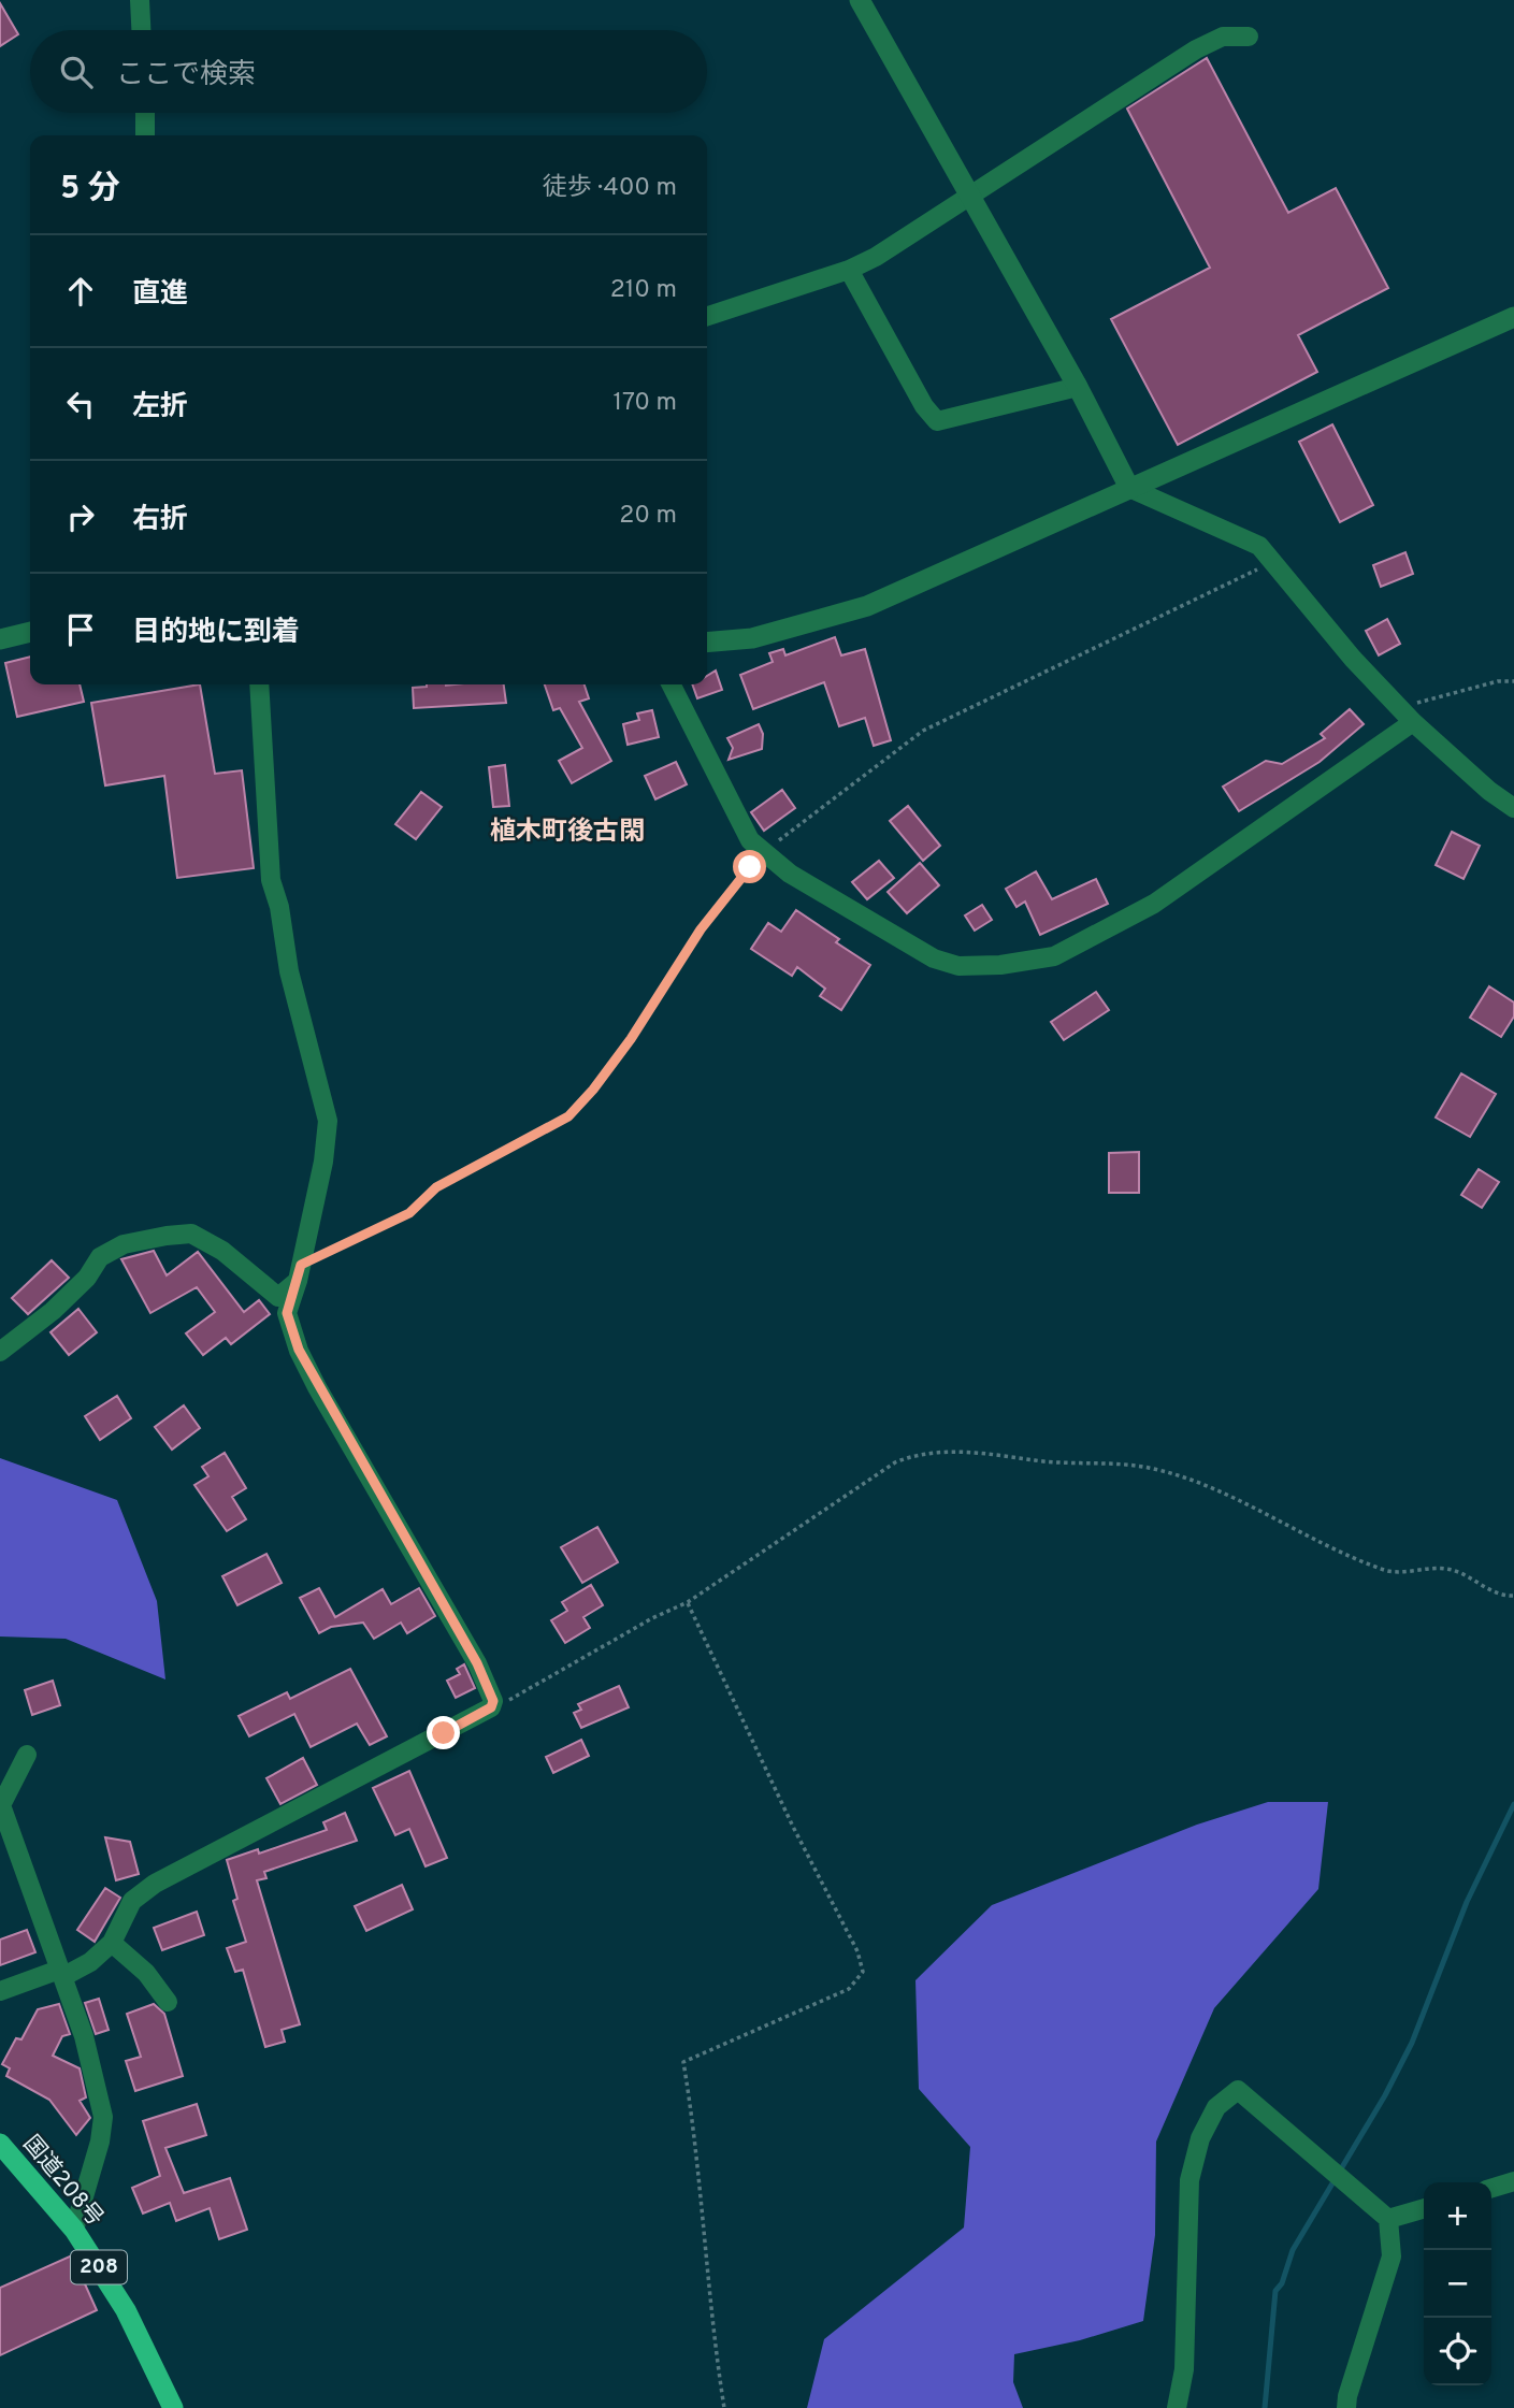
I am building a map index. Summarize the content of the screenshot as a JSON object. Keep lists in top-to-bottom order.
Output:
{
  "streets": {
    "highway": ["国道208号", "208"]
  },
  "districts": ["植木町後古閑"],
  "page": {
    "search": "ここで検索",
    "heading": ["5 分", "徒歩 · 400 m"],
    "list": [
      ["直進", "210 m"],
      ["左折", "170 m"],
      ["右折", "20 m"],
      "目的地に到着"
    ],
    "map_buttons": ["+", "−"]
  }
}
